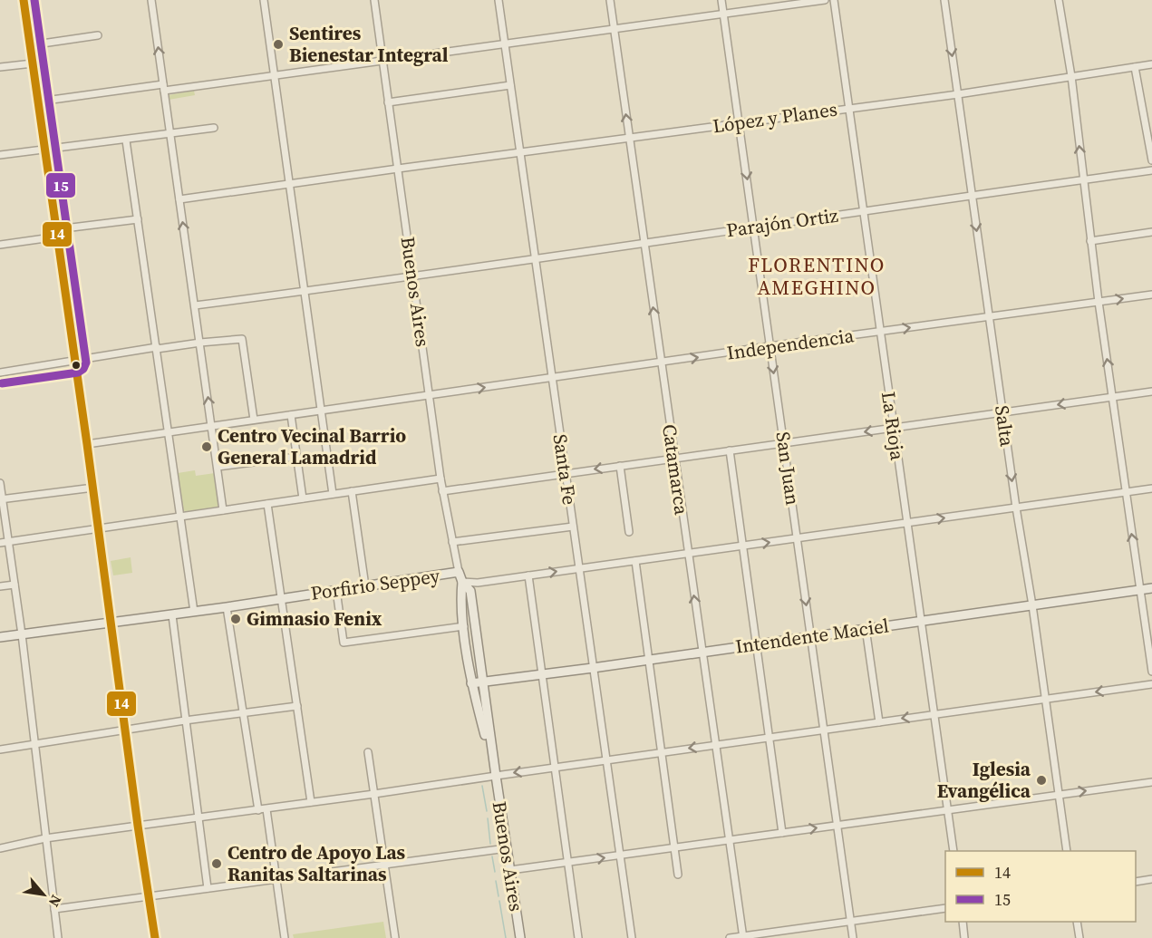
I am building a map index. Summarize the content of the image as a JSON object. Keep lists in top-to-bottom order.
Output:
{
  "streets": {
    "main road": ["Buenos Aires", "Porfirio Seppey", "Intendente Maciel"],
    "street": [
      "López y Planes",
      "Parajón Ortiz",
      "Independencia",
      "La Rioja",
      "Salta",
      "San Juan",
      "Santa Fe",
      "Catamarca"
    ]
  },
  "crossings": [
    ["López y Planes", "Buenos Aires"],
    ["López y Planes", "La Rioja"],
    ["López y Planes", "Salta"],
    ["López y Planes", "San Juan"],
    ["López y Planes", "Santa Fe"],
    ["López y Planes", "Catamarca"],
    ["Parajón Ortiz", "Buenos Aires"],
    ["Parajón Ortiz", "La Rioja"],
    ["Parajón Ortiz", "Salta"],
    ["Parajón Ortiz", "San Juan"],
    ["Parajón Ortiz", "Santa Fe"],
    ["Parajón Ortiz", "Catamarca"],
    ["Buenos Aires", "Independencia"],
    ["Buenos Aires", "Porfirio Seppey"],
    ["Buenos Aires", "Intendente Maciel"],
    ["Independencia", "La Rioja"],
    ["Independencia", "Salta"],
    ["Independencia", "San Juan"],
    ["Independencia", "Santa Fe"],
    ["Independencia", "Catamarca"],
    ["La Rioja", "Intendente Maciel"],
    ["Salta", "Intendente Maciel"],
    ["San Juan", "Intendente Maciel"],
    ["Santa Fe", "Intendente Maciel"],
    ["Catamarca", "Intendente Maciel"]
  ],
  "one_way": ["Independencia", "Salta"],
  "districts": ["FLORENTINO AMEGHINO"],
  "places": [
    "Sentires Bienestar Integral",
    "Centro Vecinal Barrio General Lamadrid",
    "Gimnasio Fenix",
    "Iglesia Evangélica",
    "Centro de Apoyo Las Ranitas Saltarinas"
  ],
  "lines": ["transit line 14", "transit line 15"],
  "legend": ["14", "15"],
  "north": "bottom right"
}
